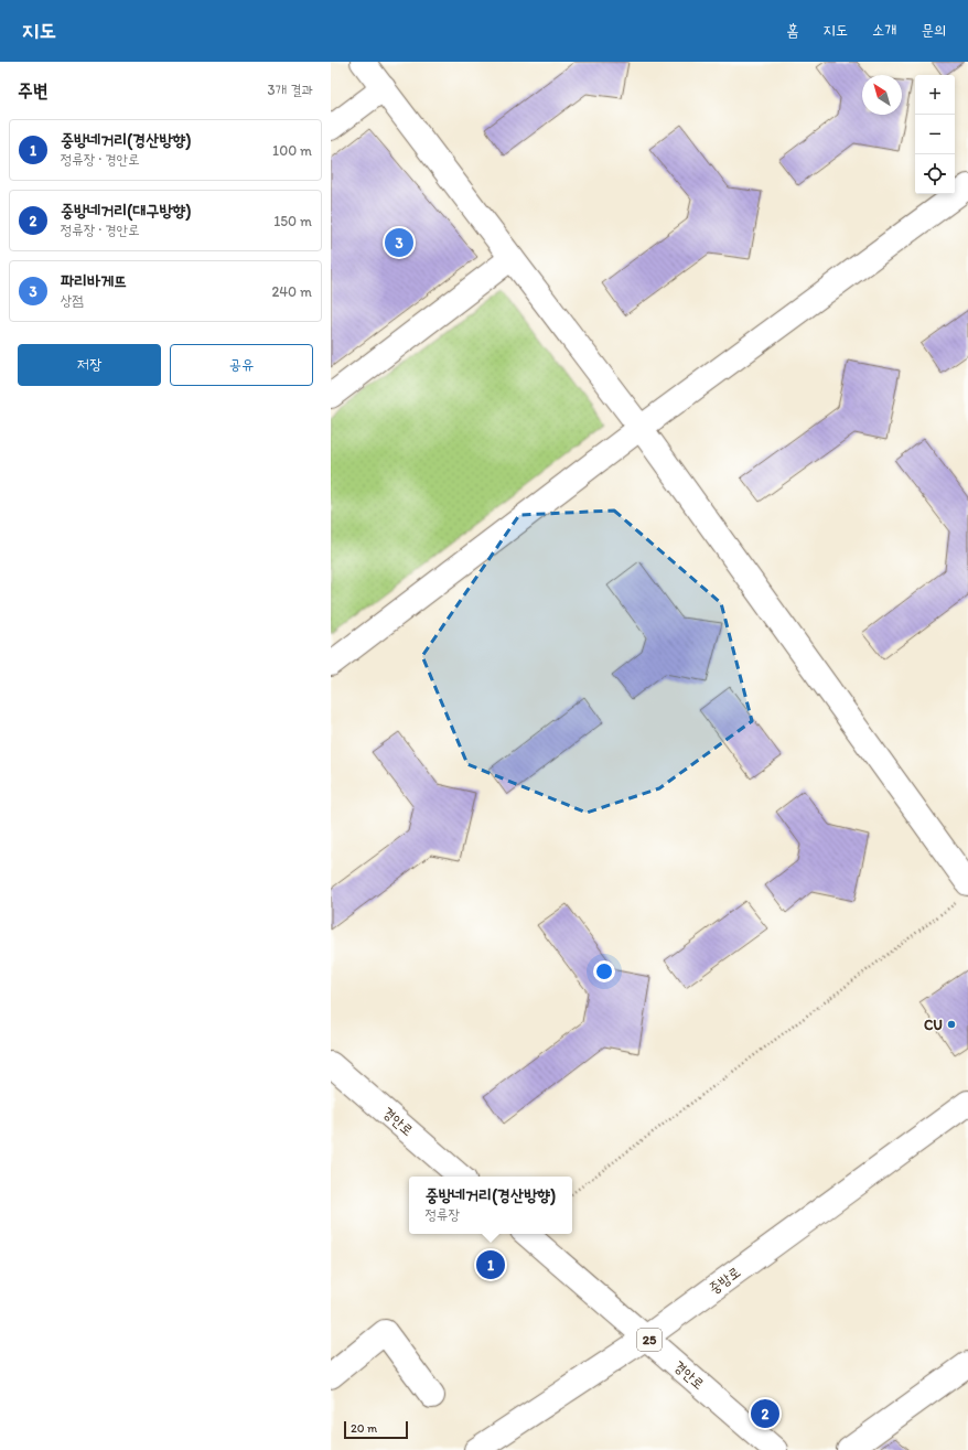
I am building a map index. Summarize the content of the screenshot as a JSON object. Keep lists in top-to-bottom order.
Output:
{
  "streets": {
    "street": ["경안로", "중방로", "25"]
  },
  "crossings": [
    ["경안로", "중방로"]
  ],
  "places": ["CU"],
  "scale_bar": "20 m",
  "north": "top left",
  "page": {
    "header": "지도",
    "nav": [
      "홈",
      "지도",
      "소개",
      "문의"
    ],
    "heading": ["주변", "3개 결과"],
    "map_buttons": ["+", "−"],
    "list": [
      {
        "mark": "1",
        "name": "중방네거리(경산방향)",
        "note": "정류장 · 경안로",
        "value": "100 m"
      },
      {
        "mark": "2",
        "name": "중방네거리(대구방향)",
        "note": "정류장 · 경안로",
        "value": "150 m"
      },
      {
        "mark": "3",
        "name": "파리바게뜨",
        "note": "상점",
        "value": "240 m"
      }
    ],
    "pins": ["3", "1", "2"],
    "buttons": ["저장", "공유"],
    "popup": ["중방네거리(경산방향)", "정류장"],
    "scale": "20 m"
  }
}
